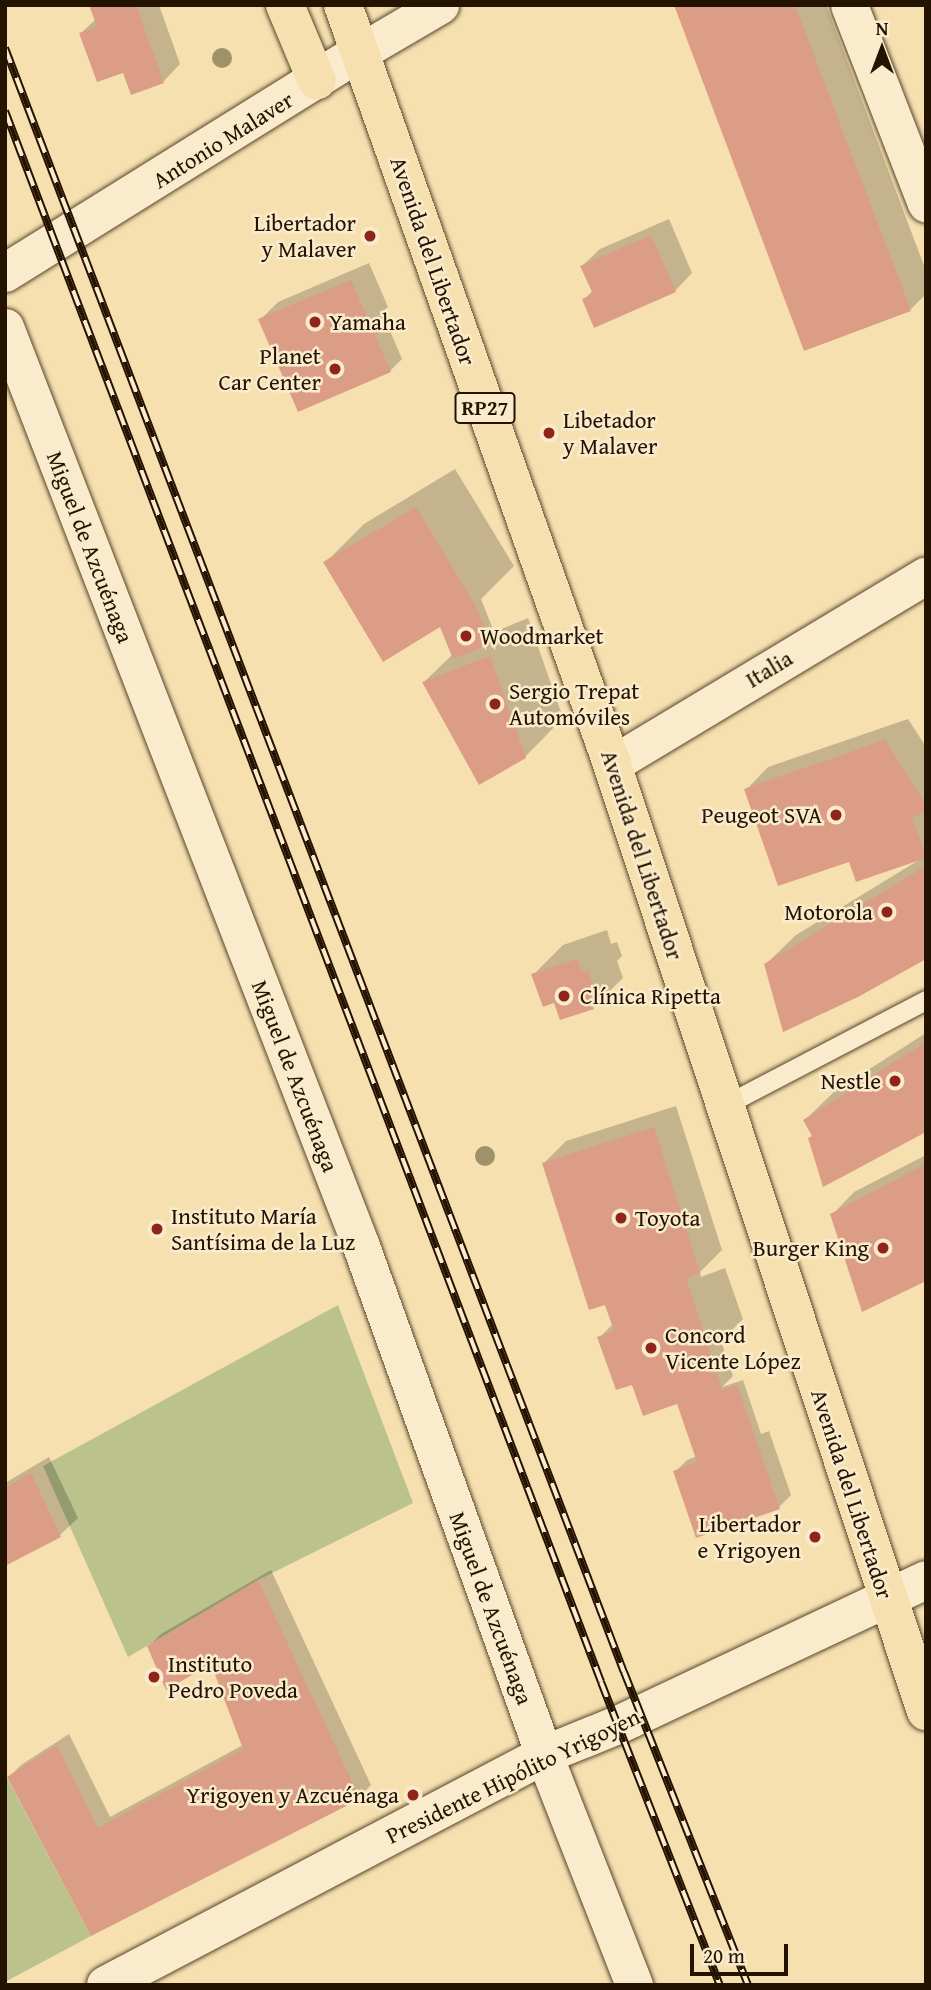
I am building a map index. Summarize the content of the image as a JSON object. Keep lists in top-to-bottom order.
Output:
{
  "streets": {
    "main road": ["Avenida del Libertador", "RP27"],
    "street": [
      "Antonio Malaver",
      "Miguel de Azcuénaga",
      "Italia",
      "Presidente Hipólito Yrigoyen"
    ]
  },
  "crossings": [
    ["Antonio Malaver", "Avenida del Libertador"],
    ["Avenida del Libertador", "Italia"],
    ["Avenida del Libertador", "Presidente Hipólito Yrigoyen"],
    ["Miguel de Azcuénaga", "Presidente Hipólito Yrigoyen"]
  ],
  "places": [
    "Libertador y Malaver",
    "Yamaha",
    "Planet Car Center",
    "Libetador y Malaver",
    "Woodmarket",
    "Sergio Trepat Automóviles",
    "Peugeot SVA",
    "Motorola",
    "Clínica Ripetta",
    "Nestle",
    "Toyota",
    "Instituto María Santísima de la Luz",
    "Burger King",
    "Concord Vicente López",
    "Libertador e Yrigoyen",
    "Instituto Pedro Poveda",
    "Yrigoyen y Azcuénaga"
  ],
  "scale_bar": "20 m",
  "north": "top"
}
